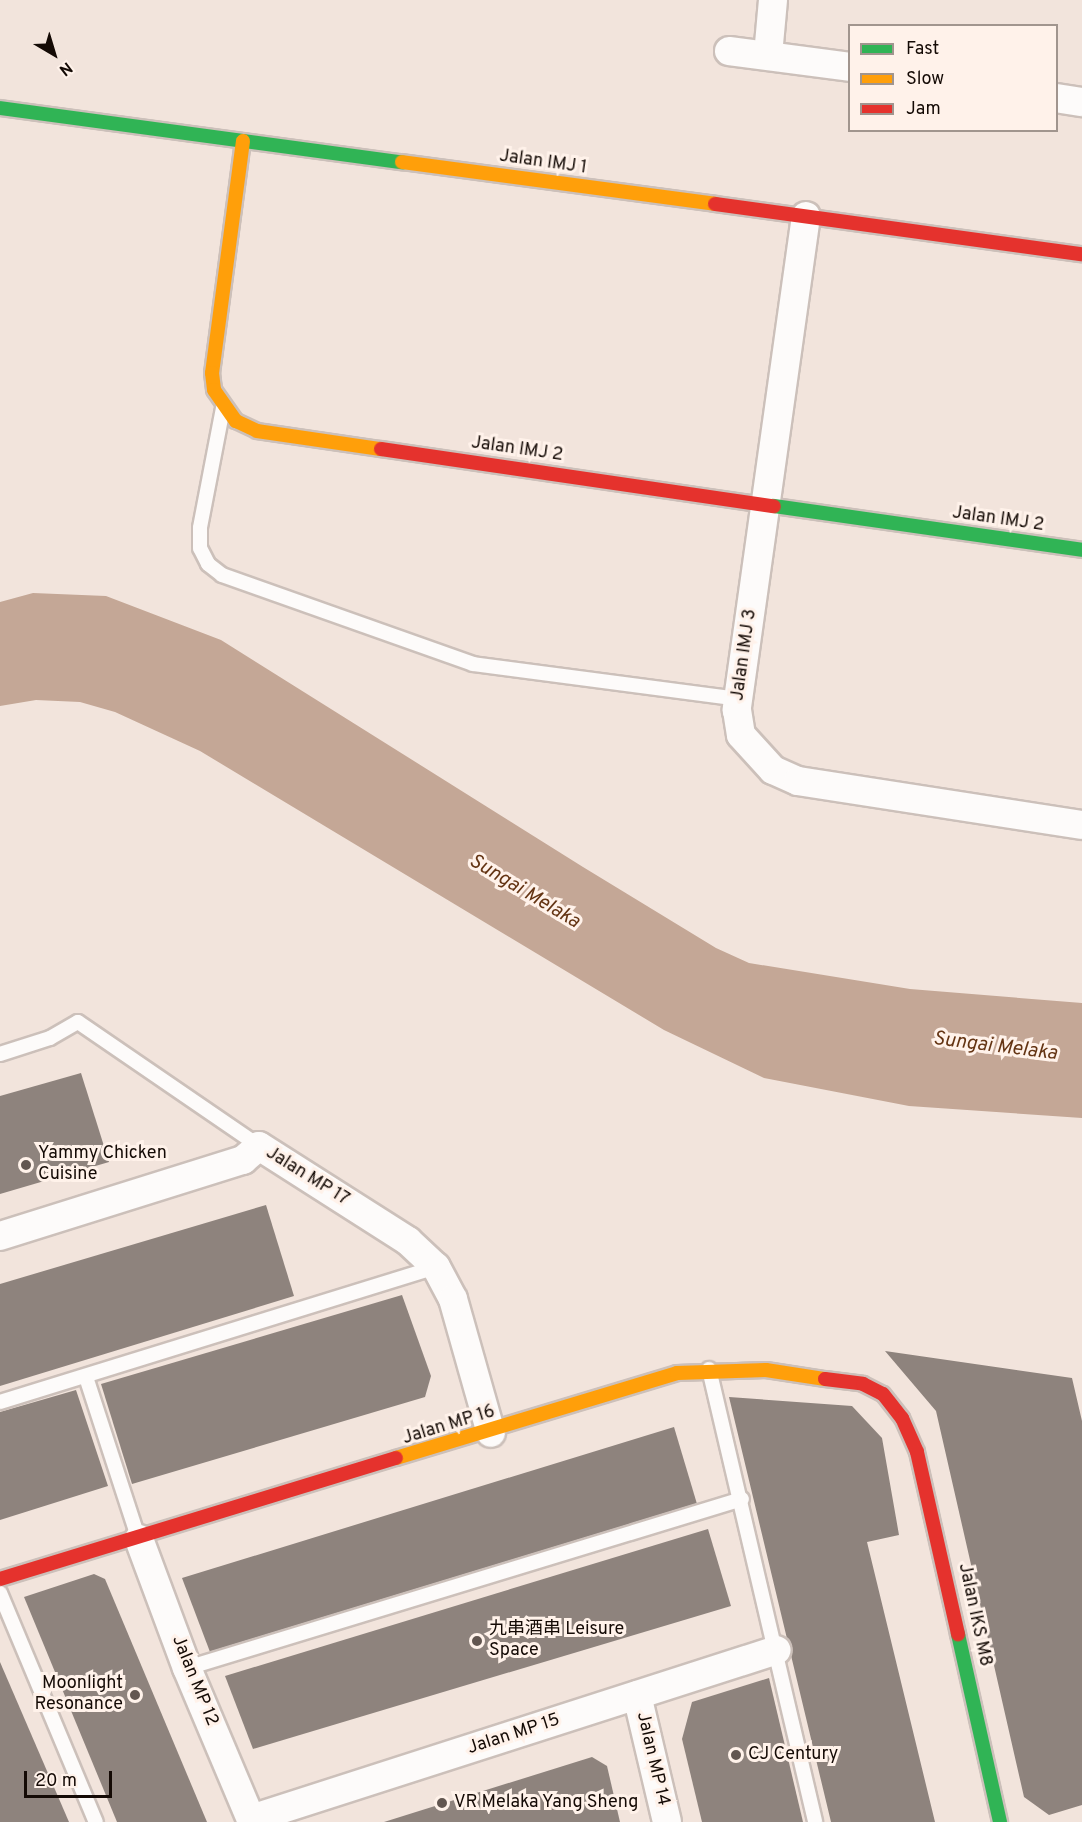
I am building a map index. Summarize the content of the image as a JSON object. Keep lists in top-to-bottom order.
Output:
{
  "streets": {
    "street": [
      "Jalan IMJ 1",
      "Jalan IMJ 2",
      "Jalan IMJ 3",
      "Jalan MP 17",
      "Jalan MP 16",
      "Jalan IKS M8",
      "Jalan MP 12",
      "Jalan MP 15",
      "Jalan MP 14"
    ]
  },
  "crossings": [
    ["Jalan IMJ 1", "Jalan IMJ 3"],
    ["Jalan IMJ 2", "Jalan IMJ 3"],
    ["Jalan MP 17", "Jalan MP 16"],
    ["Jalan MP 16", "Jalan IKS M8"],
    ["Jalan MP 16", "Jalan MP 12"],
    ["Jalan MP 12", "Jalan MP 15"],
    ["Jalan MP 15", "Jalan MP 14"]
  ],
  "water": ["Sungai Melaka"],
  "places": [
    "Yammy Chicken Cuisine",
    "九串酒串 Leisure Space",
    "Moonlight Resonance",
    "CJ Century",
    "VR Melaka Yang Sheng"
  ],
  "legend": ["Fast", "Slow", "Jam"],
  "scale_bar": "20 m",
  "north": "bottom right"
}
